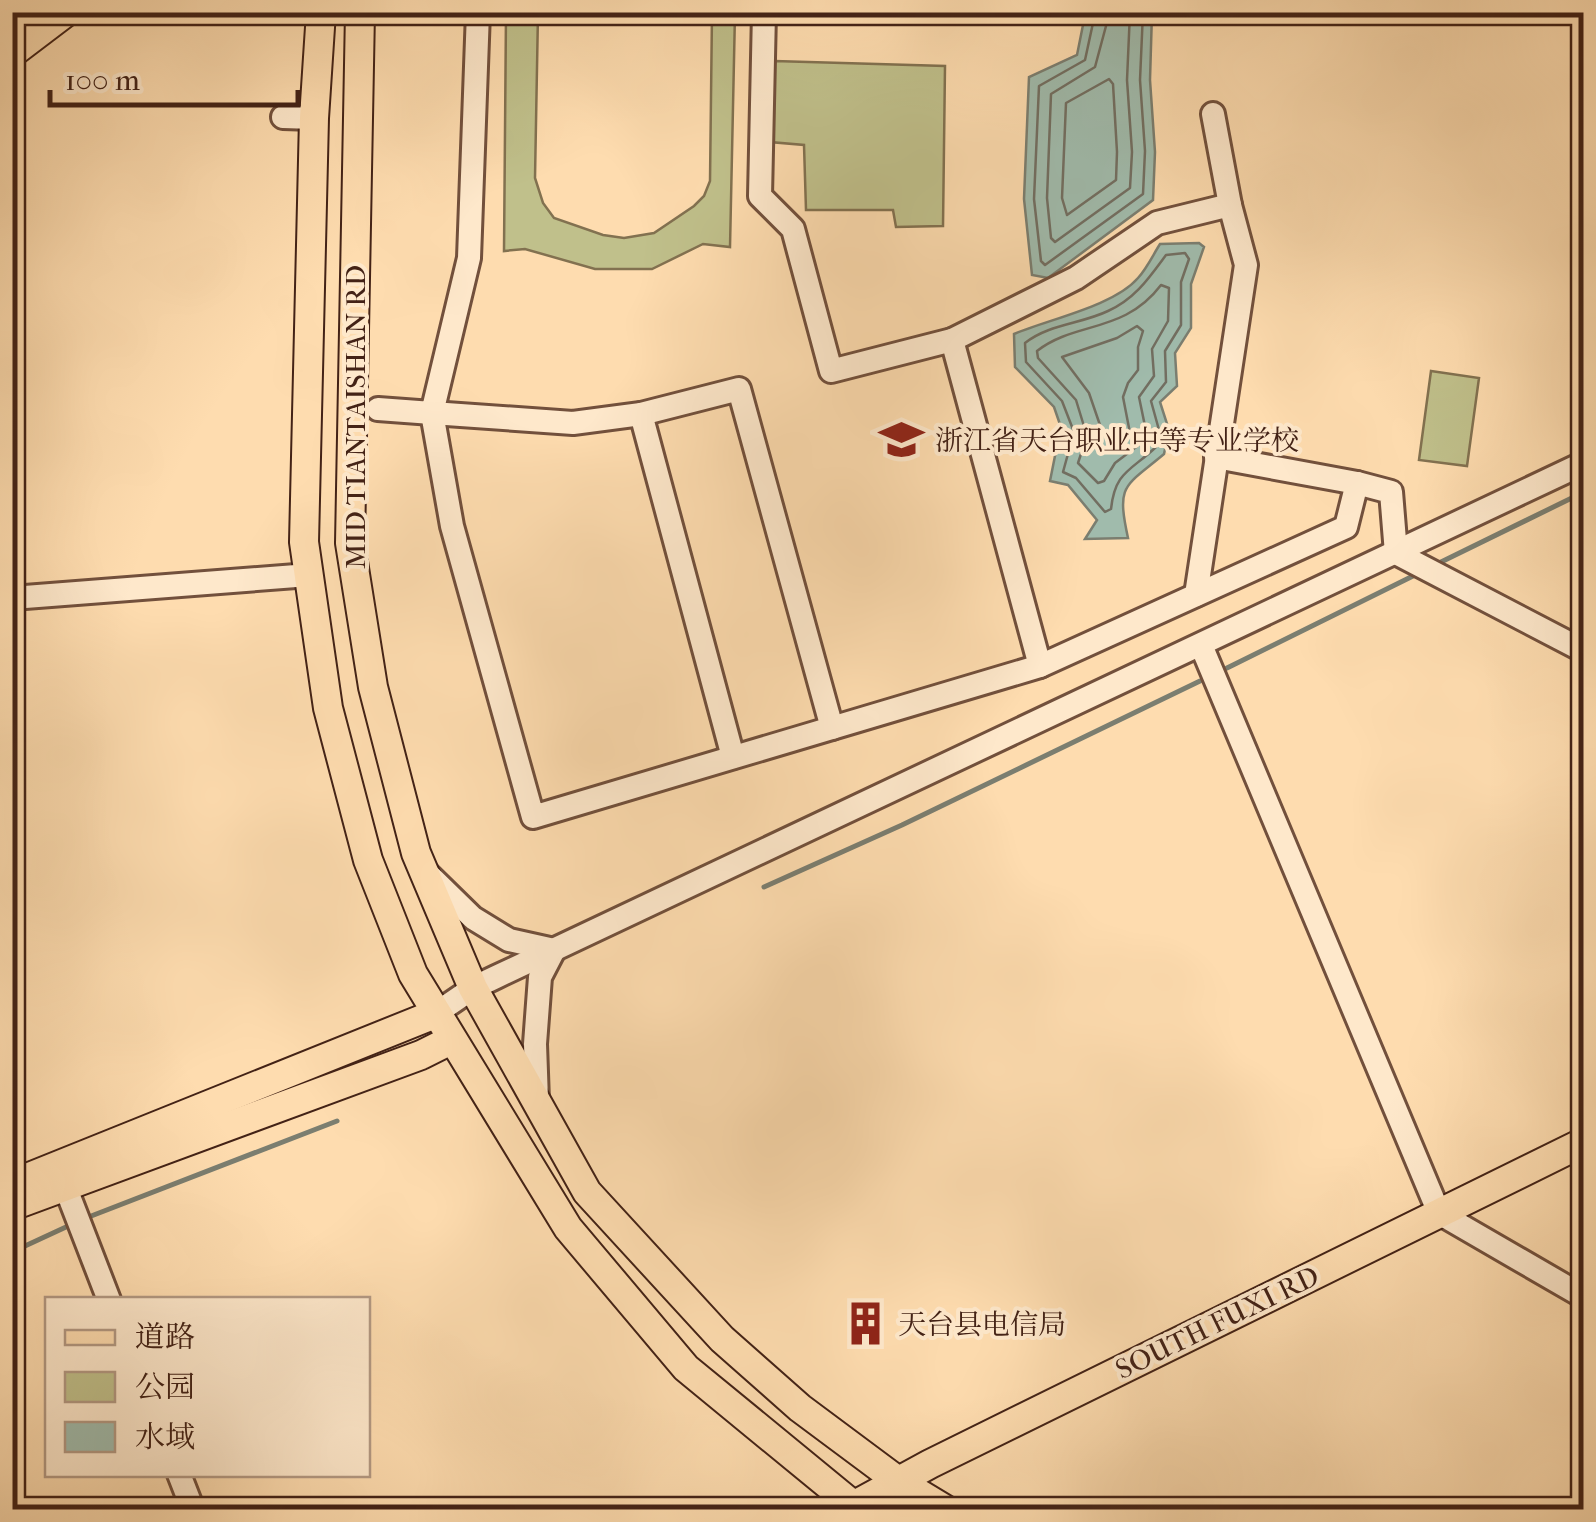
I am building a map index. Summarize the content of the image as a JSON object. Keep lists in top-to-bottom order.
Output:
{
  "streets": {
    "main road": ["MID TIANTAISHAN RD", "SOUTH FUXI RD"]
  },
  "crossings": [
    ["MID TIANTAISHAN RD", "SOUTH FUXI RD"]
  ],
  "places": {
    "school or university": ["浙江省天台职业中等专业学校"],
    "building": ["天台县电信局"]
  },
  "legend": ["道路", "公园", "水域"],
  "scale_bar": "100 m"
}
